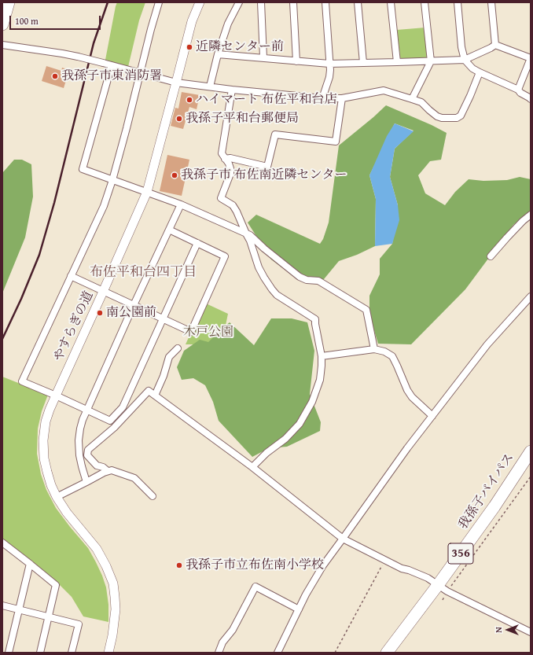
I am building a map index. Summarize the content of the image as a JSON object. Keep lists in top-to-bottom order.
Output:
{
  "streets": {
    "highway": ["我孫子バイパス", "356"],
    "street": ["やすらぎの道"]
  },
  "districts": ["布佐平和台四丁目"],
  "parks": ["木戸公園"],
  "places": [
    "近隣センター前",
    "我孫子市東消防署",
    "ハイマート 布佐平和台店",
    "我孫子平和台郵便局",
    "我孫子市 布佐南近隣センター",
    "南公園前",
    "我孫子市立布佐南小学校"
  ],
  "scale_bar": "100 m",
  "north": "left"
}
